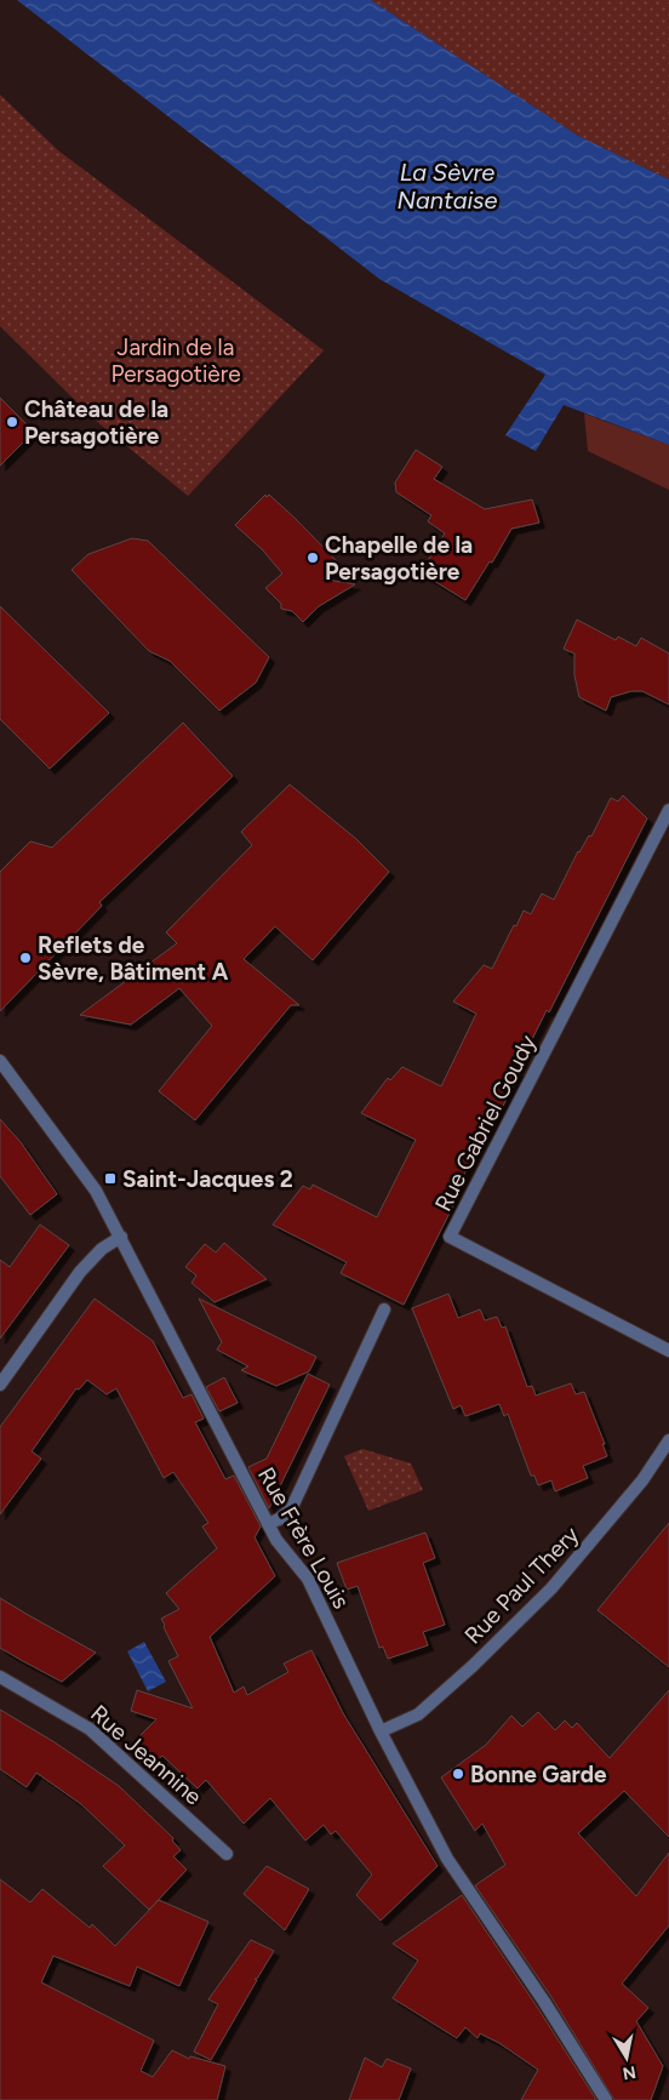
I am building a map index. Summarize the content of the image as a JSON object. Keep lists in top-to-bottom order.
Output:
{
  "streets": {
    "street": [
      "Rue Gabriel Goudy",
      "Rue Frère Louis",
      "Rue Paul Thery",
      "Rue Jeannine"
    ]
  },
  "crossings": [
    ["Rue Frère Louis", "Rue Paul Thery"]
  ],
  "water": ["La Sèvre Nantaise"],
  "parks": ["Jardin de la Persagotière"],
  "places": {
    "other": [
      "Château de la Persagotière",
      "Chapelle de la Persagotière",
      "Reflets de Sèvre, Bâtiment A",
      "Bonne Garde"
    ],
    "transit": ["Saint-Jacques 2"]
  },
  "north": "bottom"
}
